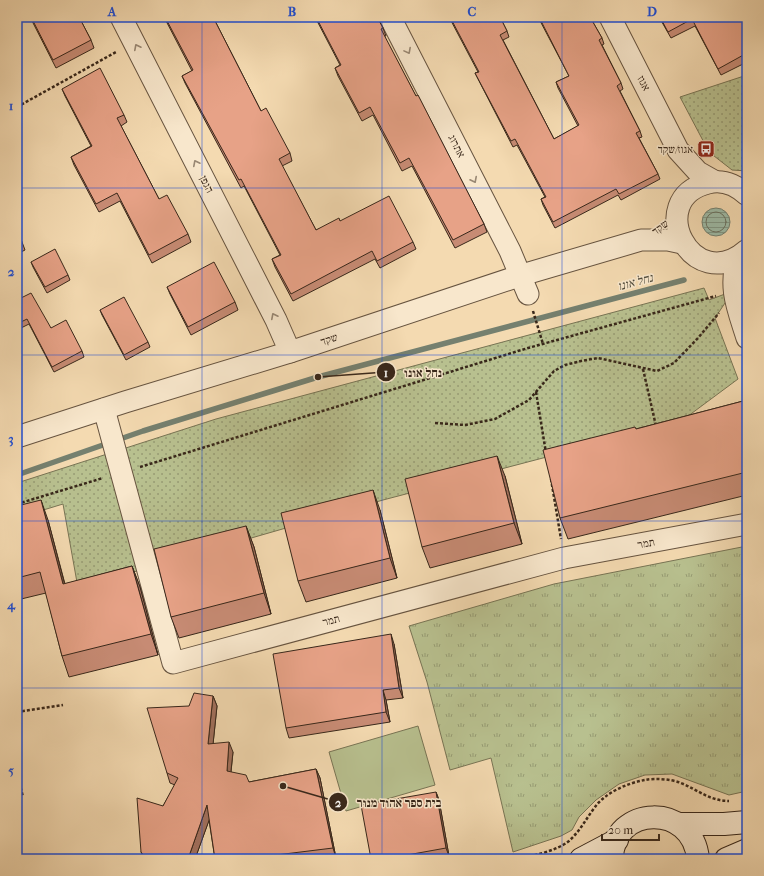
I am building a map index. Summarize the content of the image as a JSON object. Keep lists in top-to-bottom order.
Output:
{
  "streets": {
    "street": [
      "אגוז",
      "אתרוג",
      "הגפן",
      "שקד",
      "תמר"
    ]
  },
  "crossings": [
    ["אגוז", "שקד"],
    ["אתרוג", "שקד"],
    ["הגפן", "שקד"],
    ["שקד", "תמר"]
  ],
  "one_way": ["אתרוג", "הגפן"],
  "water": ["נחל אונו"],
  "places": {
    "bus stop": ["אגוז/שקד"],
    "other": ["נחל אונו", "בית ספר אהוד מנור"]
  },
  "scale_bar": "20 m",
  "grid": {
    "columns": [
      "A",
      "B",
      "C",
      "D"
    ],
    "rows": [
      "1",
      "2",
      "3",
      "4",
      "5"
    ]
  }
}
